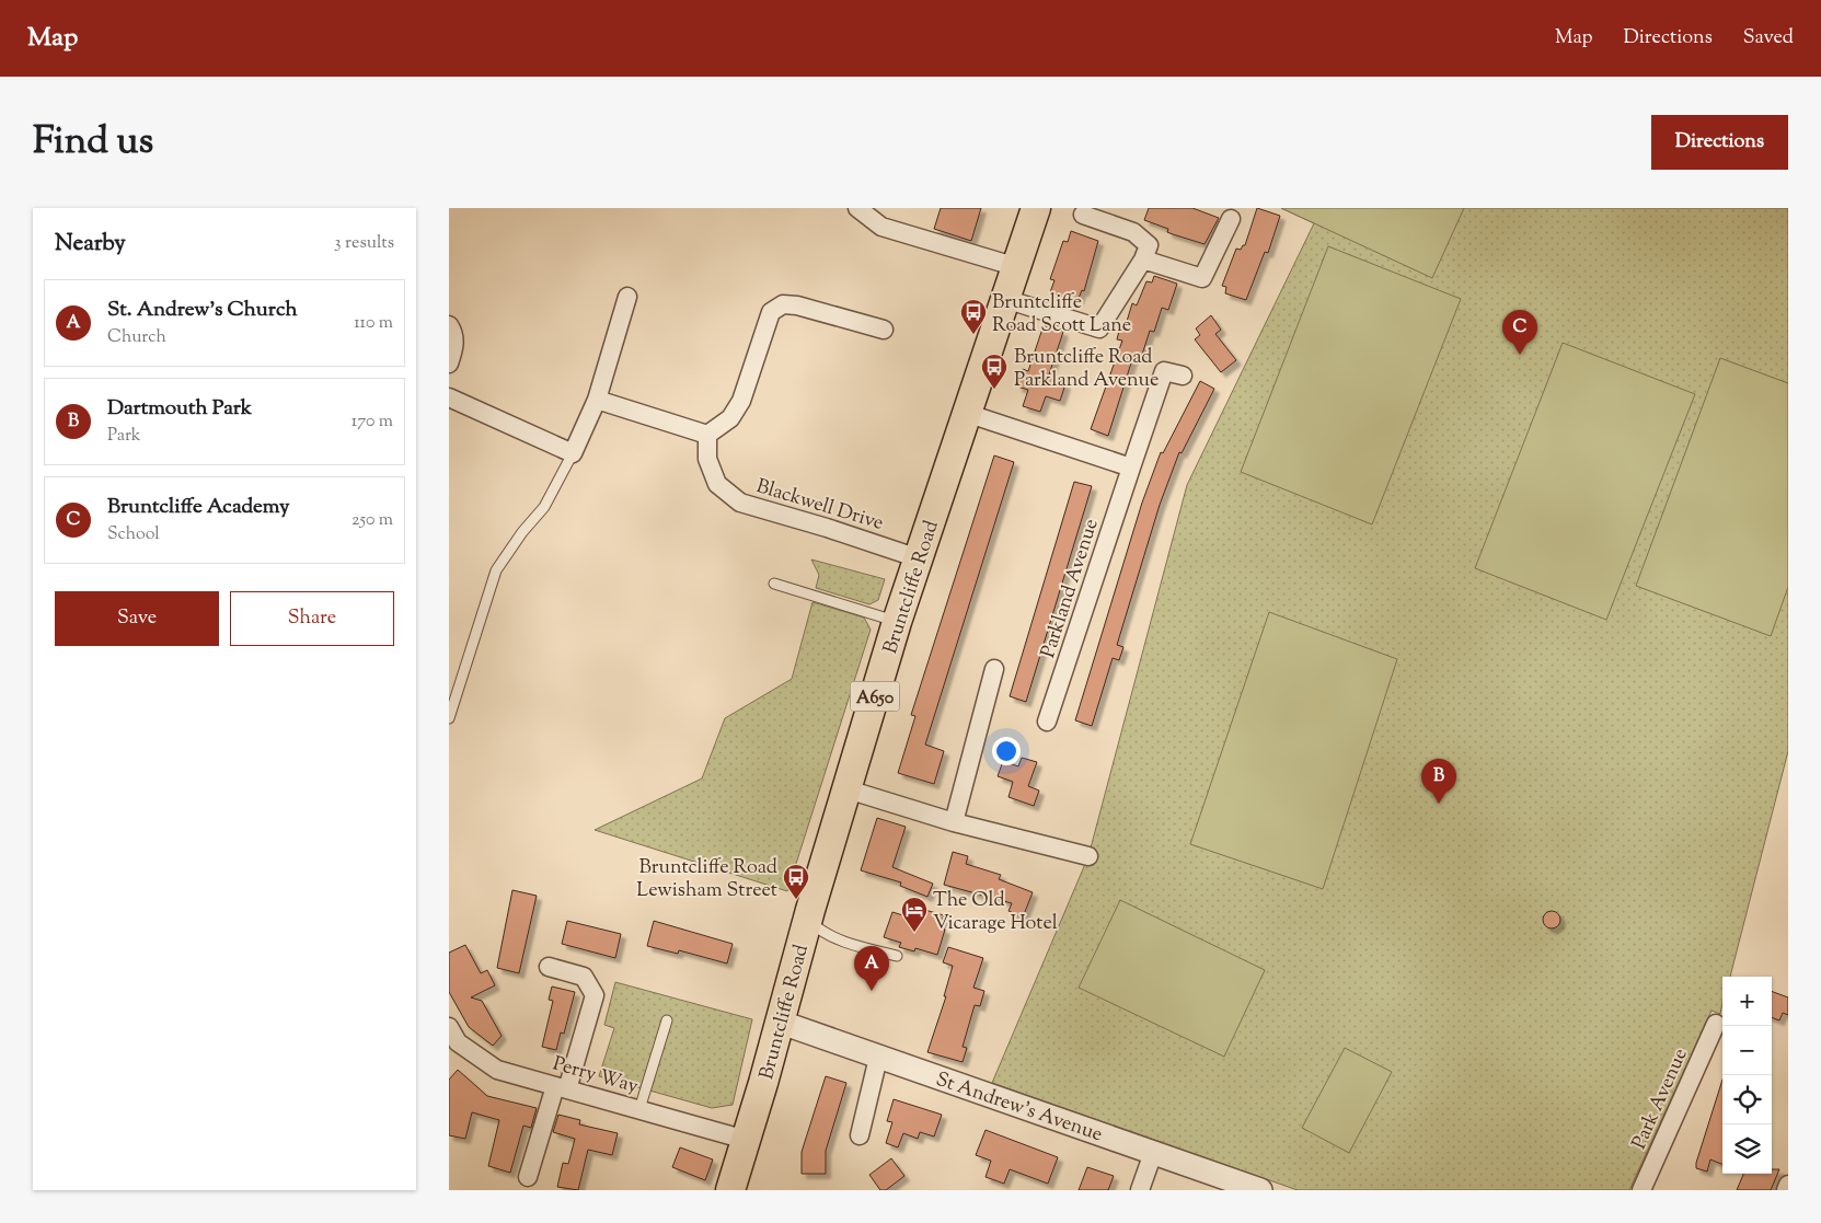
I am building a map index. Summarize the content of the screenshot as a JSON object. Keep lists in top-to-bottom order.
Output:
{
  "streets": {
    "main road": ["Bruntcliffe Road", "A650"],
    "street": [
      "Blackwell Drive",
      "Parkland Avenue",
      "Perry Way",
      "Park Avenue",
      "St Andrew's Avenue"
    ]
  },
  "crossings": [
    ["Blackwell Drive", "Bruntcliffe Road"],
    ["Bruntcliffe Road", "Perry Way"],
    ["Bruntcliffe Road", "St Andrew's Avenue"]
  ],
  "places": {
    "bus stop": ["Bruntcliffe Road Scott Lane", "Bruntcliffe Road Parkland Avenue", "Bruntcliffe Road Lewisham Street"],
    "hotel": ["The Old Vicarage Hotel"]
  },
  "page": {
    "header": "Map",
    "nav": ["Map", "Directions", "Saved"],
    "title": "Find us",
    "buttons": [
      "Directions",
      ["Save", "Share"]
    ],
    "heading": ["Nearby", "3 results"],
    "list": [
      {
        "mark": "A",
        "name": "St. Andrew's Church",
        "note": "Church",
        "value": "110 m"
      },
      {
        "mark": "B",
        "name": "Dartmouth Park",
        "note": "Park",
        "value": "170 m"
      },
      {
        "mark": "C",
        "name": "Bruntcliffe Academy",
        "note": "School",
        "value": "250 m"
      }
    ],
    "pins": ["C", "B", "A"],
    "map_buttons": ["+", "−"]
  }
}
